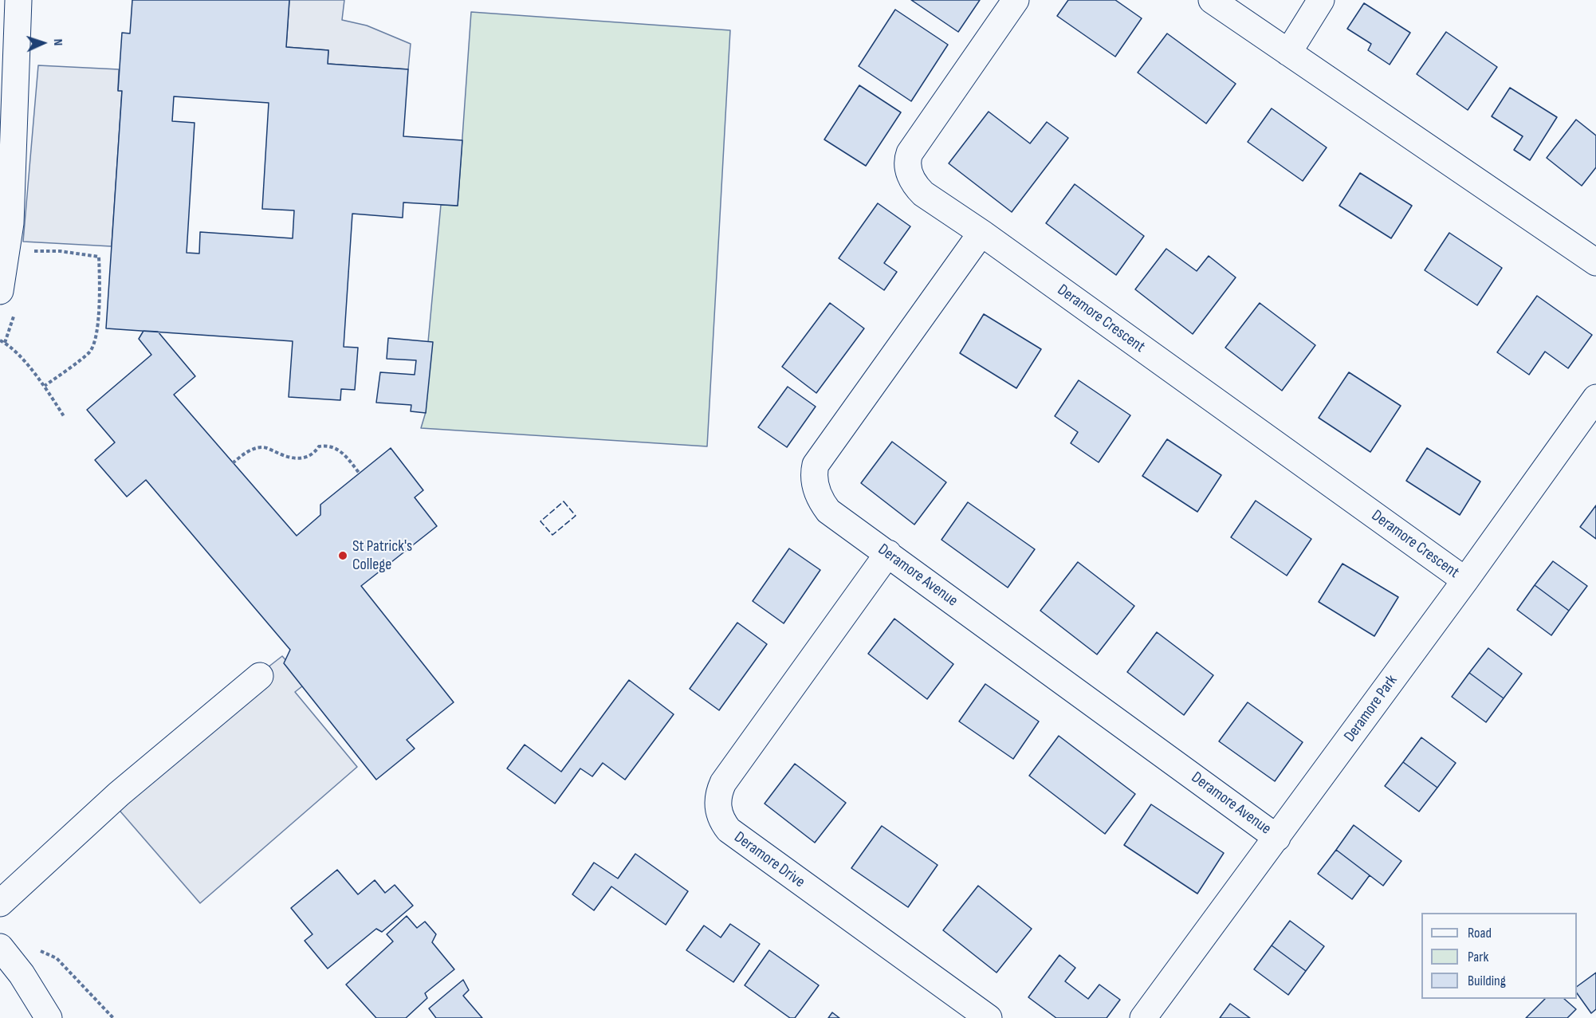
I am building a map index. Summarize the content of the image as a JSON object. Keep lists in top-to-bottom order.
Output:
{
  "streets": {
    "street": [
      "Deramore Crescent",
      "Deramore Avenue",
      "Deramore Park",
      "Deramore Drive"
    ]
  },
  "crossings": [
    ["Deramore Crescent", "Deramore Avenue"],
    ["Deramore Crescent", "Deramore Park"],
    ["Deramore Avenue", "Deramore Park"],
    ["Deramore Avenue", "Deramore Drive"]
  ],
  "places": ["St Patrick's College"],
  "legend": ["Road", "Park", "Building"],
  "north": "right"
}
